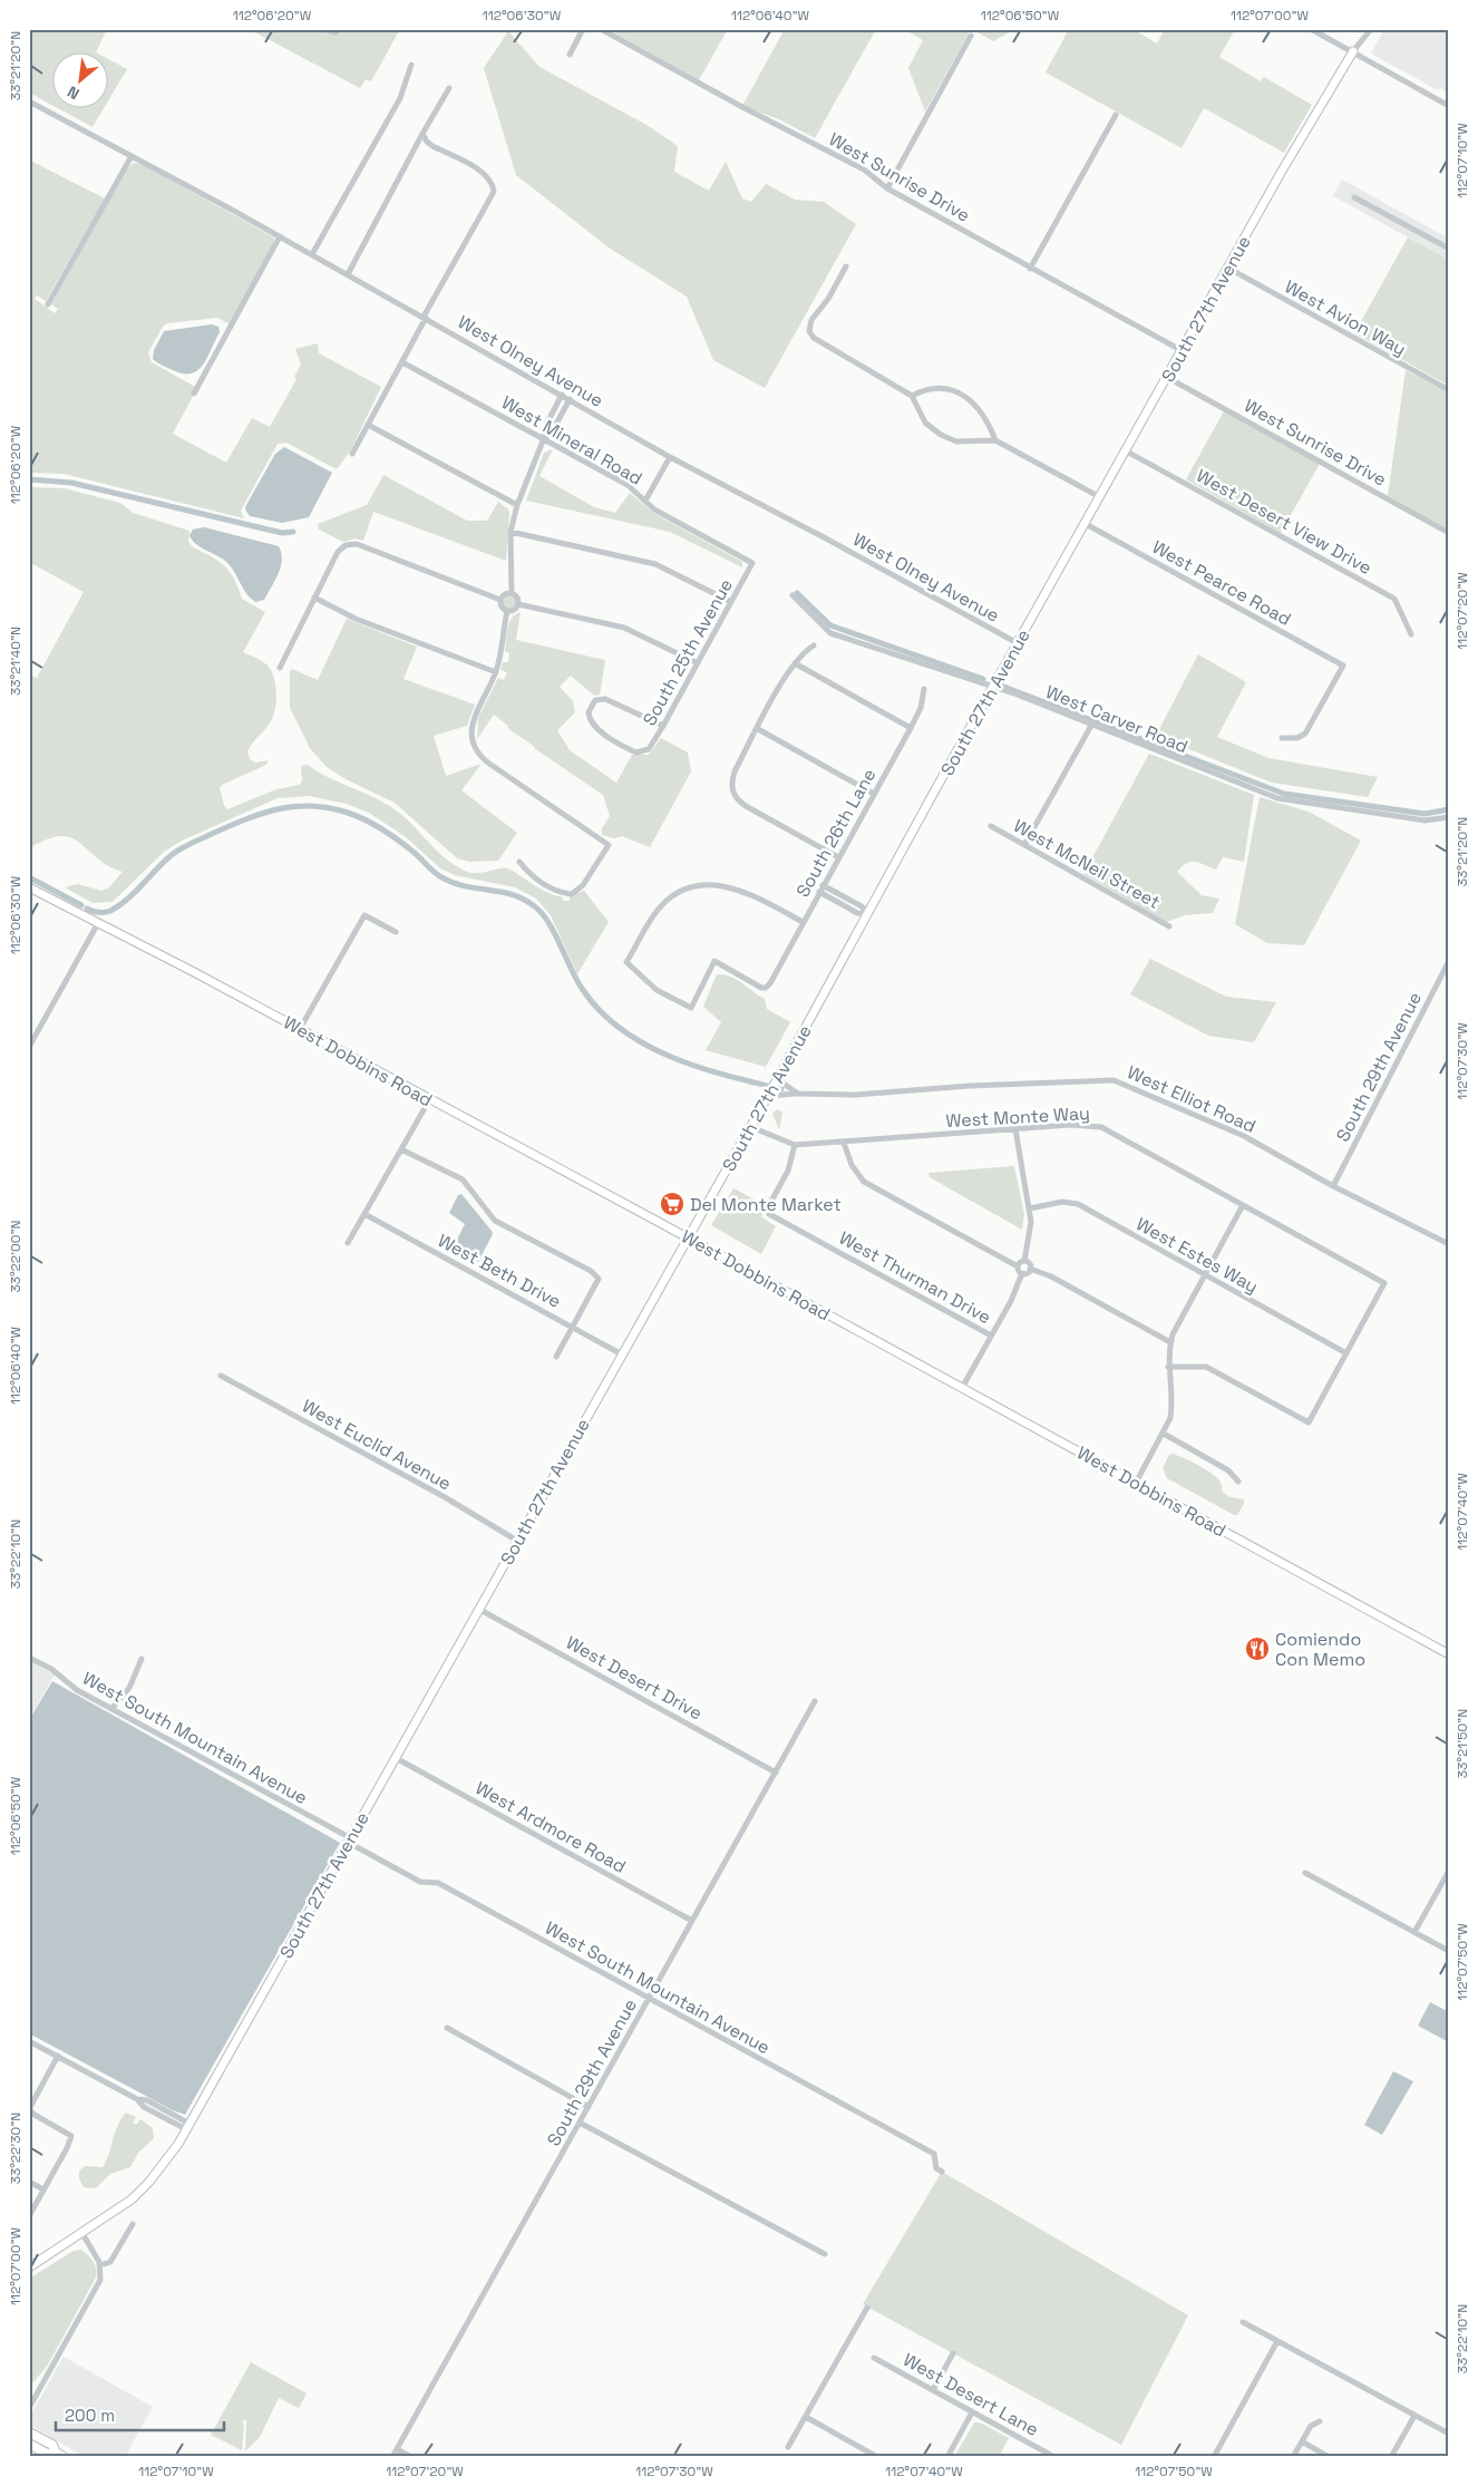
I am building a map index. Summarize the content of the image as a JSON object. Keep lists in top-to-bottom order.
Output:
{
  "streets": {
    "street": [
      "West Sunrise Drive",
      "South 27th Avenue",
      "West Avion Way",
      "West Olney Avenue",
      "West Mineral Road",
      "West Desert View Drive",
      "West Pearce Road",
      "South 25th Avenue",
      "West Carver Road",
      "South 26th Lane",
      "West McNeil Street",
      "West Dobbins Road",
      "South 29th Avenue",
      "West Elliot Road",
      "West Monte Way",
      "West Estes Way",
      "West Beth Drive",
      "West Thurman Drive",
      "West Euclid Avenue",
      "West Desert Drive",
      "West South Mountain Avenue",
      "West Ardmore Road",
      "West Desert Lane"
    ]
  },
  "crossings": [
    ["West Sunrise Drive", "South 27th Avenue"],
    ["South 27th Avenue", "West Avion Way"],
    ["South 27th Avenue", "West Olney Avenue"],
    ["South 27th Avenue", "West Desert View Drive"],
    ["South 27th Avenue", "West Pearce Road"],
    ["South 27th Avenue", "West Carver Road"],
    ["South 27th Avenue", "West Dobbins Road"],
    ["South 27th Avenue", "West Elliot Road"],
    ["South 27th Avenue", "West Monte Way"],
    ["South 27th Avenue", "West Beth Drive"],
    ["South 27th Avenue", "West Euclid Avenue"],
    ["South 27th Avenue", "West Desert Drive"],
    ["South 27th Avenue", "West South Mountain Avenue"],
    ["South 27th Avenue", "West Ardmore Road"],
    ["West Mineral Road", "South 25th Avenue"],
    ["South 29th Avenue", "West Elliot Road"],
    ["South 29th Avenue", "West Desert Drive"],
    ["South 29th Avenue", "West South Mountain Avenue"],
    ["South 29th Avenue", "West Ardmore Road"],
    ["West Monte Way", "West Estes Way"],
    ["West Monte Way", "West Thurman Drive"]
  ],
  "places": {
    "supermarket": ["Del Monte Market"],
    "restaurant": ["Comiendo Con Memo"]
  },
  "scale_bar": "200 m",
  "north": "bottom left",
  "coordinates": [
    "112°06'20\"W",
    "112°06'30\"W",
    "112°06'40\"W",
    "112°06'50\"W",
    "112°07'00\"W",
    "33°21'20\"N",
    "112°07'10\"W",
    "112°07'20\"W",
    "33°21'40\"N",
    "112°07'30\"W",
    "33°22'00\"N",
    "112°07'40\"W",
    "33°22'10\"N",
    "33°21'50\"N",
    "112°07'50\"W",
    "33°22'30\"N"
  ]
}
